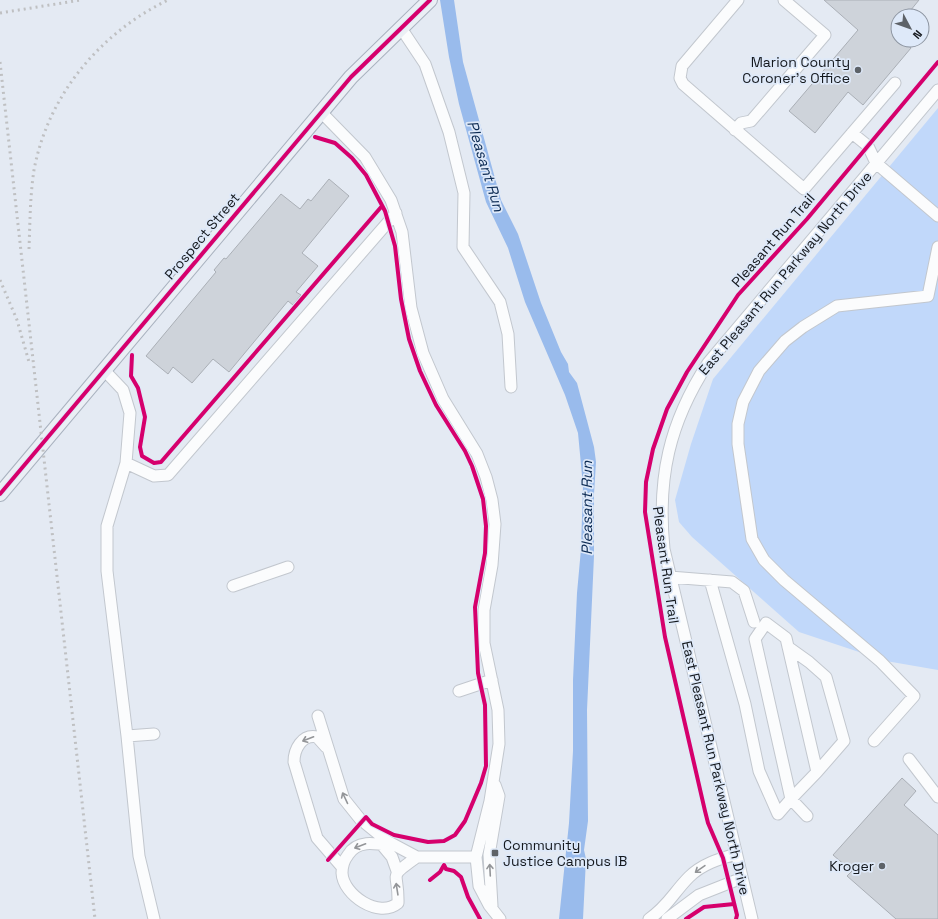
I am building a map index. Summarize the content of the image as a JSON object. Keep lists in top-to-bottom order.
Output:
{
  "streets": {
    "main road": ["Prospect Street"],
    "street": ["East Pleasant Run Parkway North Drive"],
    "cycle path": ["Pleasant Run Trail"]
  },
  "water": ["Pleasant Run"],
  "places": {
    "other": ["Marion County Coroner's Office", "Kroger"],
    "transit": ["Community Justice Campus IB"]
  },
  "north": "bottom right"
}
